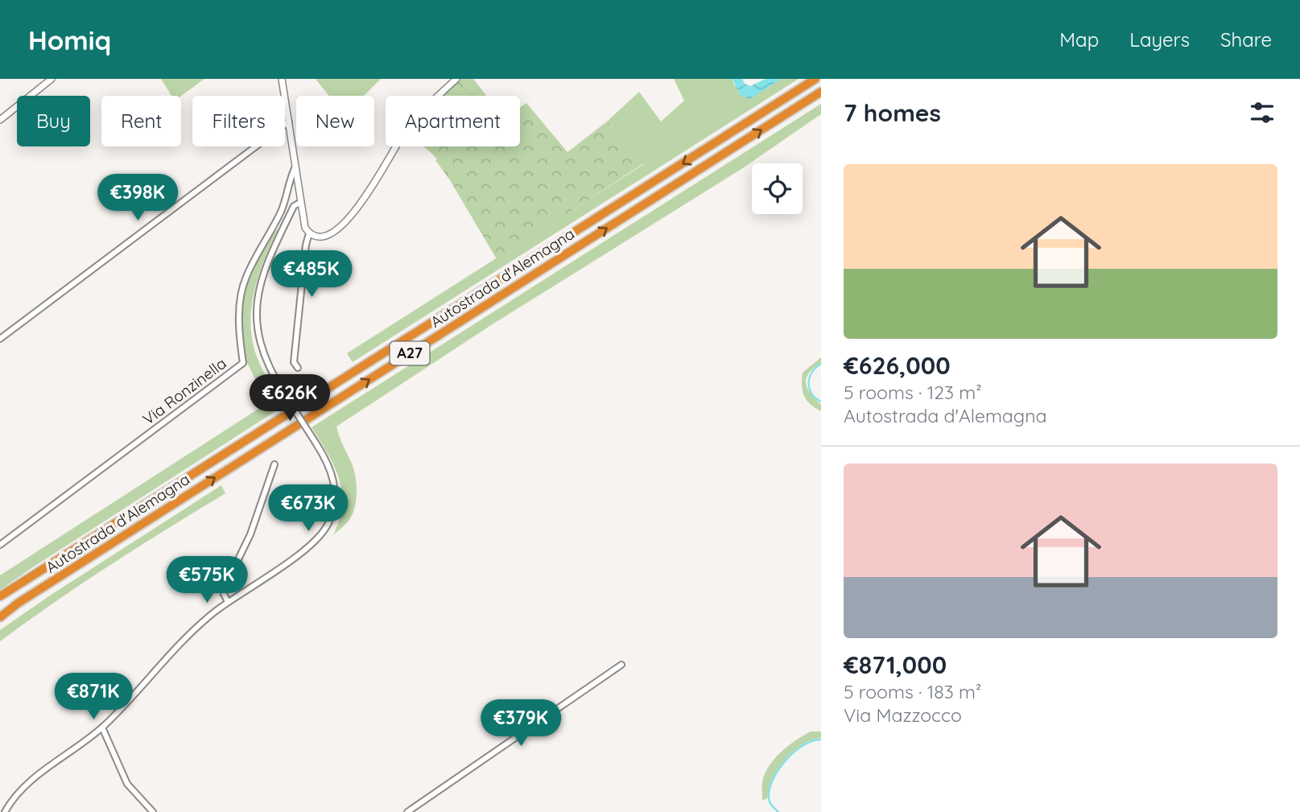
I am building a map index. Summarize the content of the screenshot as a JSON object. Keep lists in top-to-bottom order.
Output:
{
  "streets": {
    "highway": ["Autostrada d'Alemagna", "A27"],
    "street": ["Via Ronzinella"]
  },
  "page": {
    "header": "Homiq",
    "nav": ["Map", "Layers", "Share"],
    "heading": "7 homes",
    "chip": [
      "Buy",
      "Rent",
      "Filters",
      "New",
      "Apartment"
    ],
    "list": [
      {
        "name": "€626,000",
        "note": "5 rooms · 123 m² · Autostrada d'Alemagna"
      },
      {
        "name": "€871,000",
        "note": "5 rooms · 183 m² · Via Mazzocco"
      }
    ],
    "price": [
      "€398K",
      "€485K",
      "€626K",
      "€673K",
      "€575K",
      "€871K",
      "€379K"
    ]
  }
}
